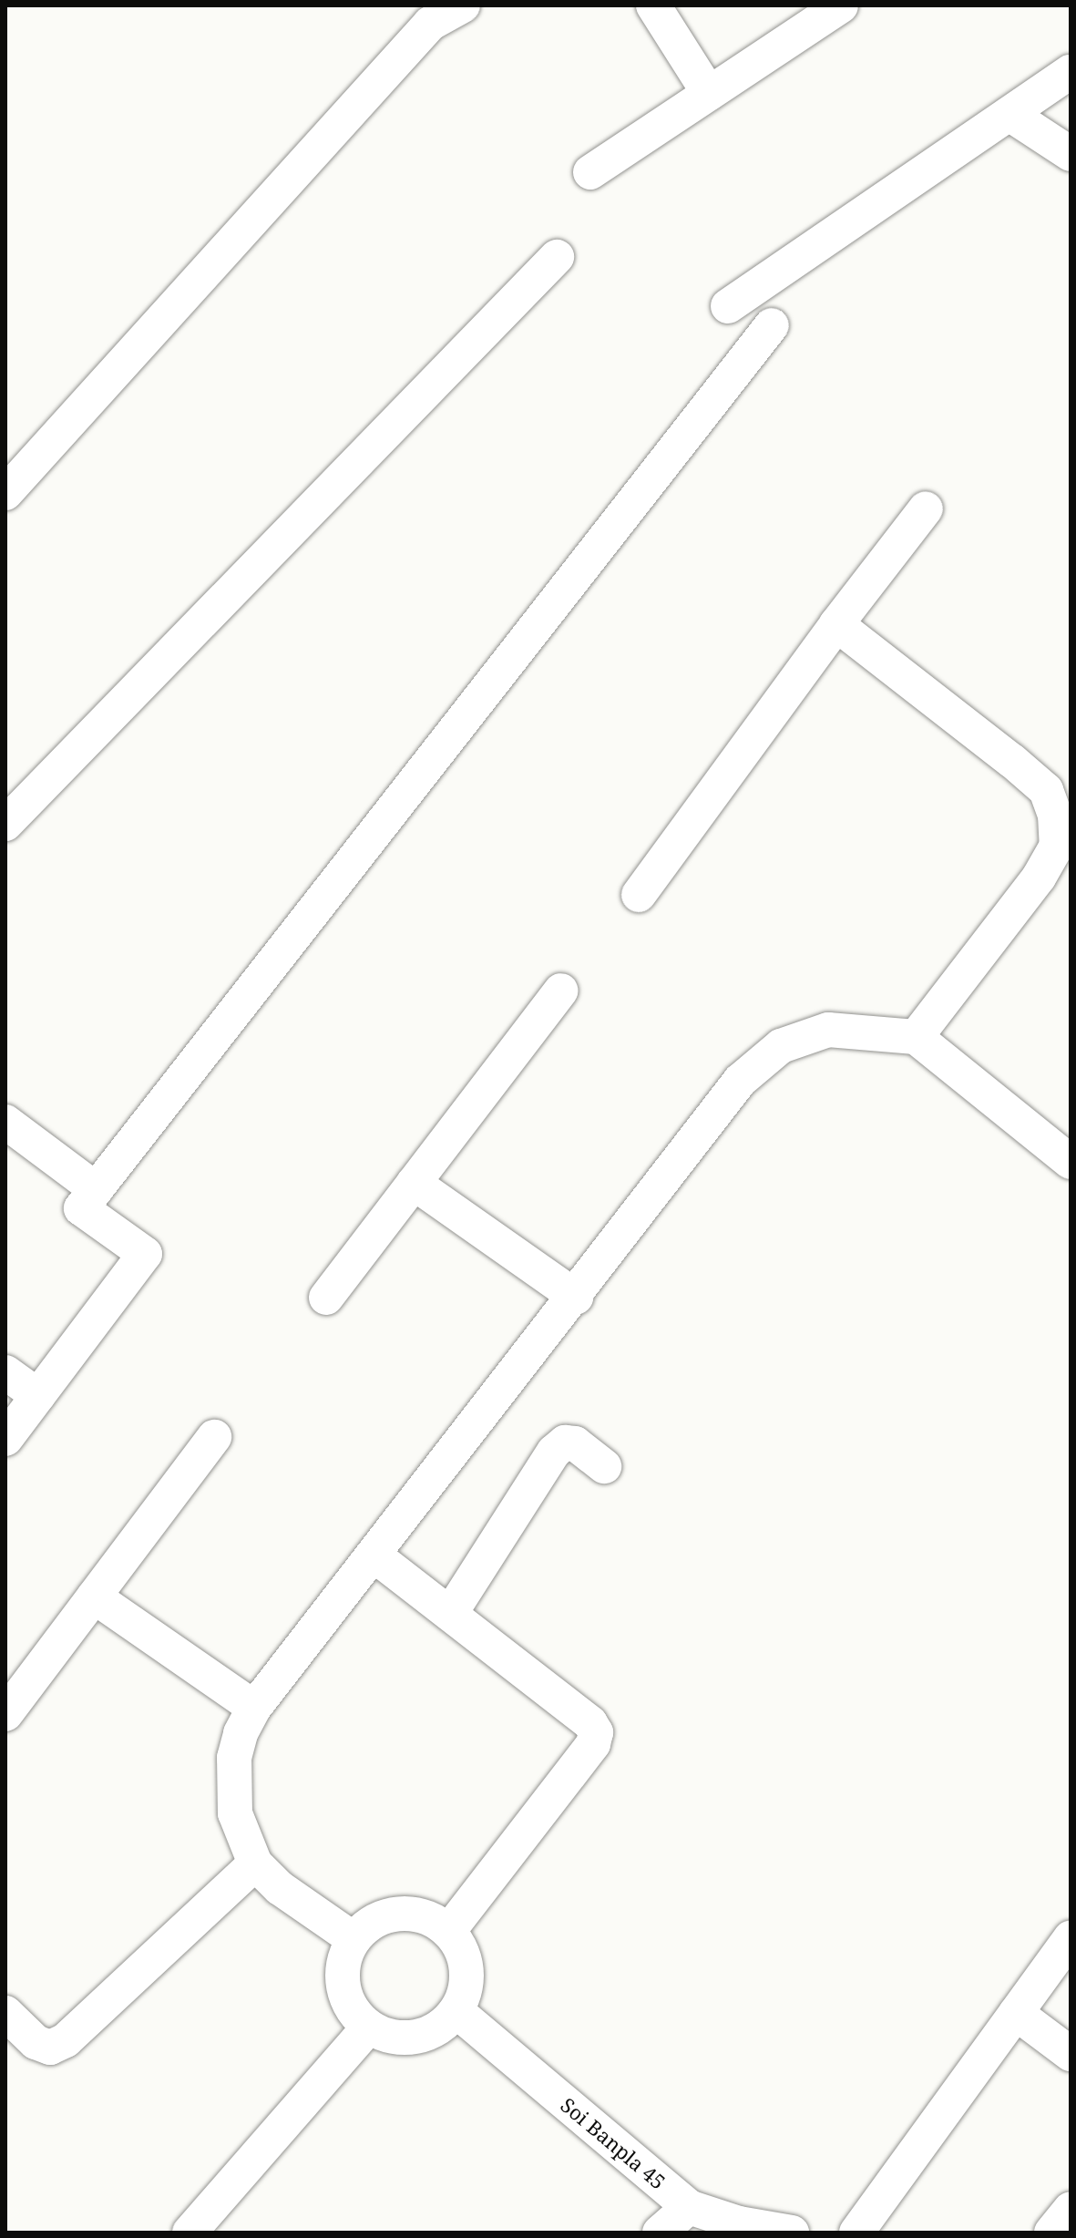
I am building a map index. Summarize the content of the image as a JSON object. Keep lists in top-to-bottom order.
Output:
{
  "streets": {
    "street": ["Soi Banpla 45"]
  }
}
